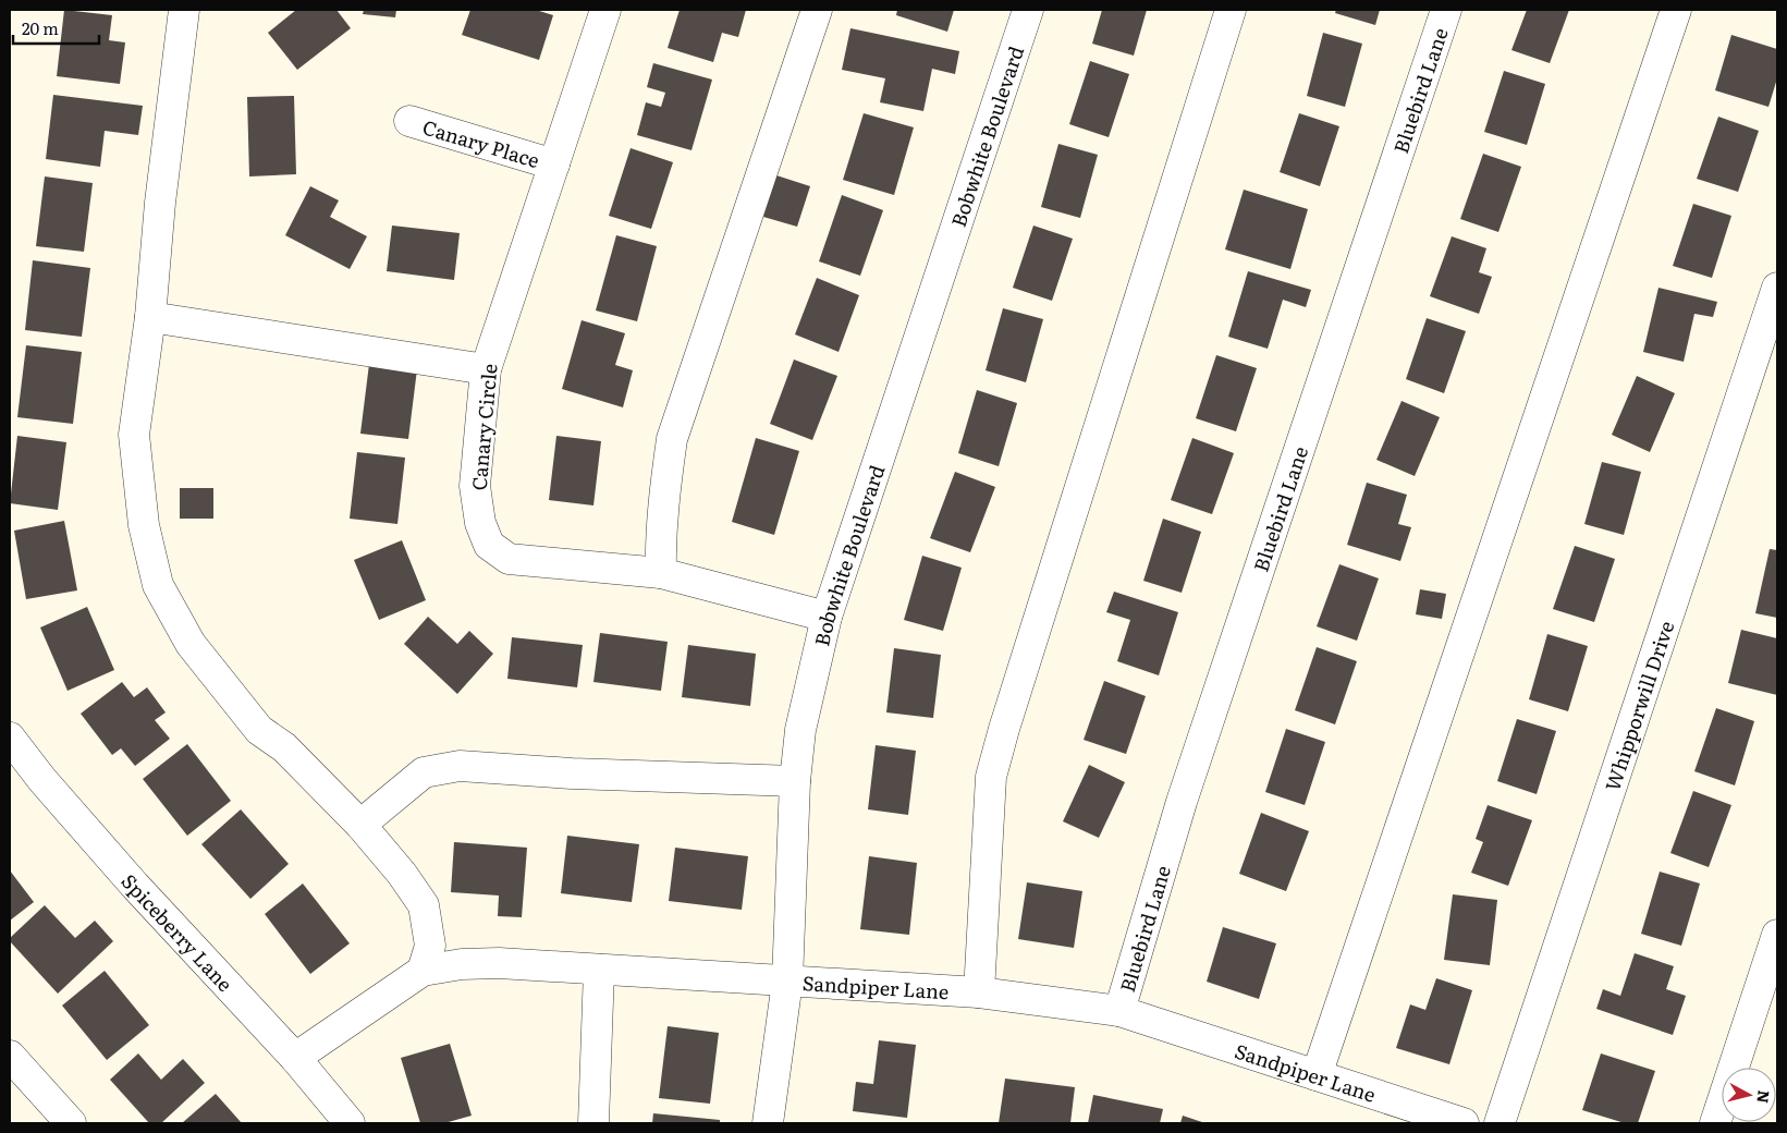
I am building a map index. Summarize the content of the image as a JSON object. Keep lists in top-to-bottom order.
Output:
{
  "streets": {
    "street": [
      "Bluebird Lane",
      "Bobwhite Boulevard",
      "Canary Place",
      "Canary Circle",
      "Whipporwill Drive",
      "Spiceberry Lane",
      "Sandpiper Lane"
    ]
  },
  "crossings": [
    ["Bluebird Lane", "Sandpiper Lane"],
    ["Bobwhite Boulevard", "Canary Circle"],
    ["Bobwhite Boulevard", "Sandpiper Lane"],
    ["Canary Place", "Canary Circle"],
    ["Spiceberry Lane", "Sandpiper Lane"]
  ],
  "scale_bar": "20 m",
  "north": "right"
}
